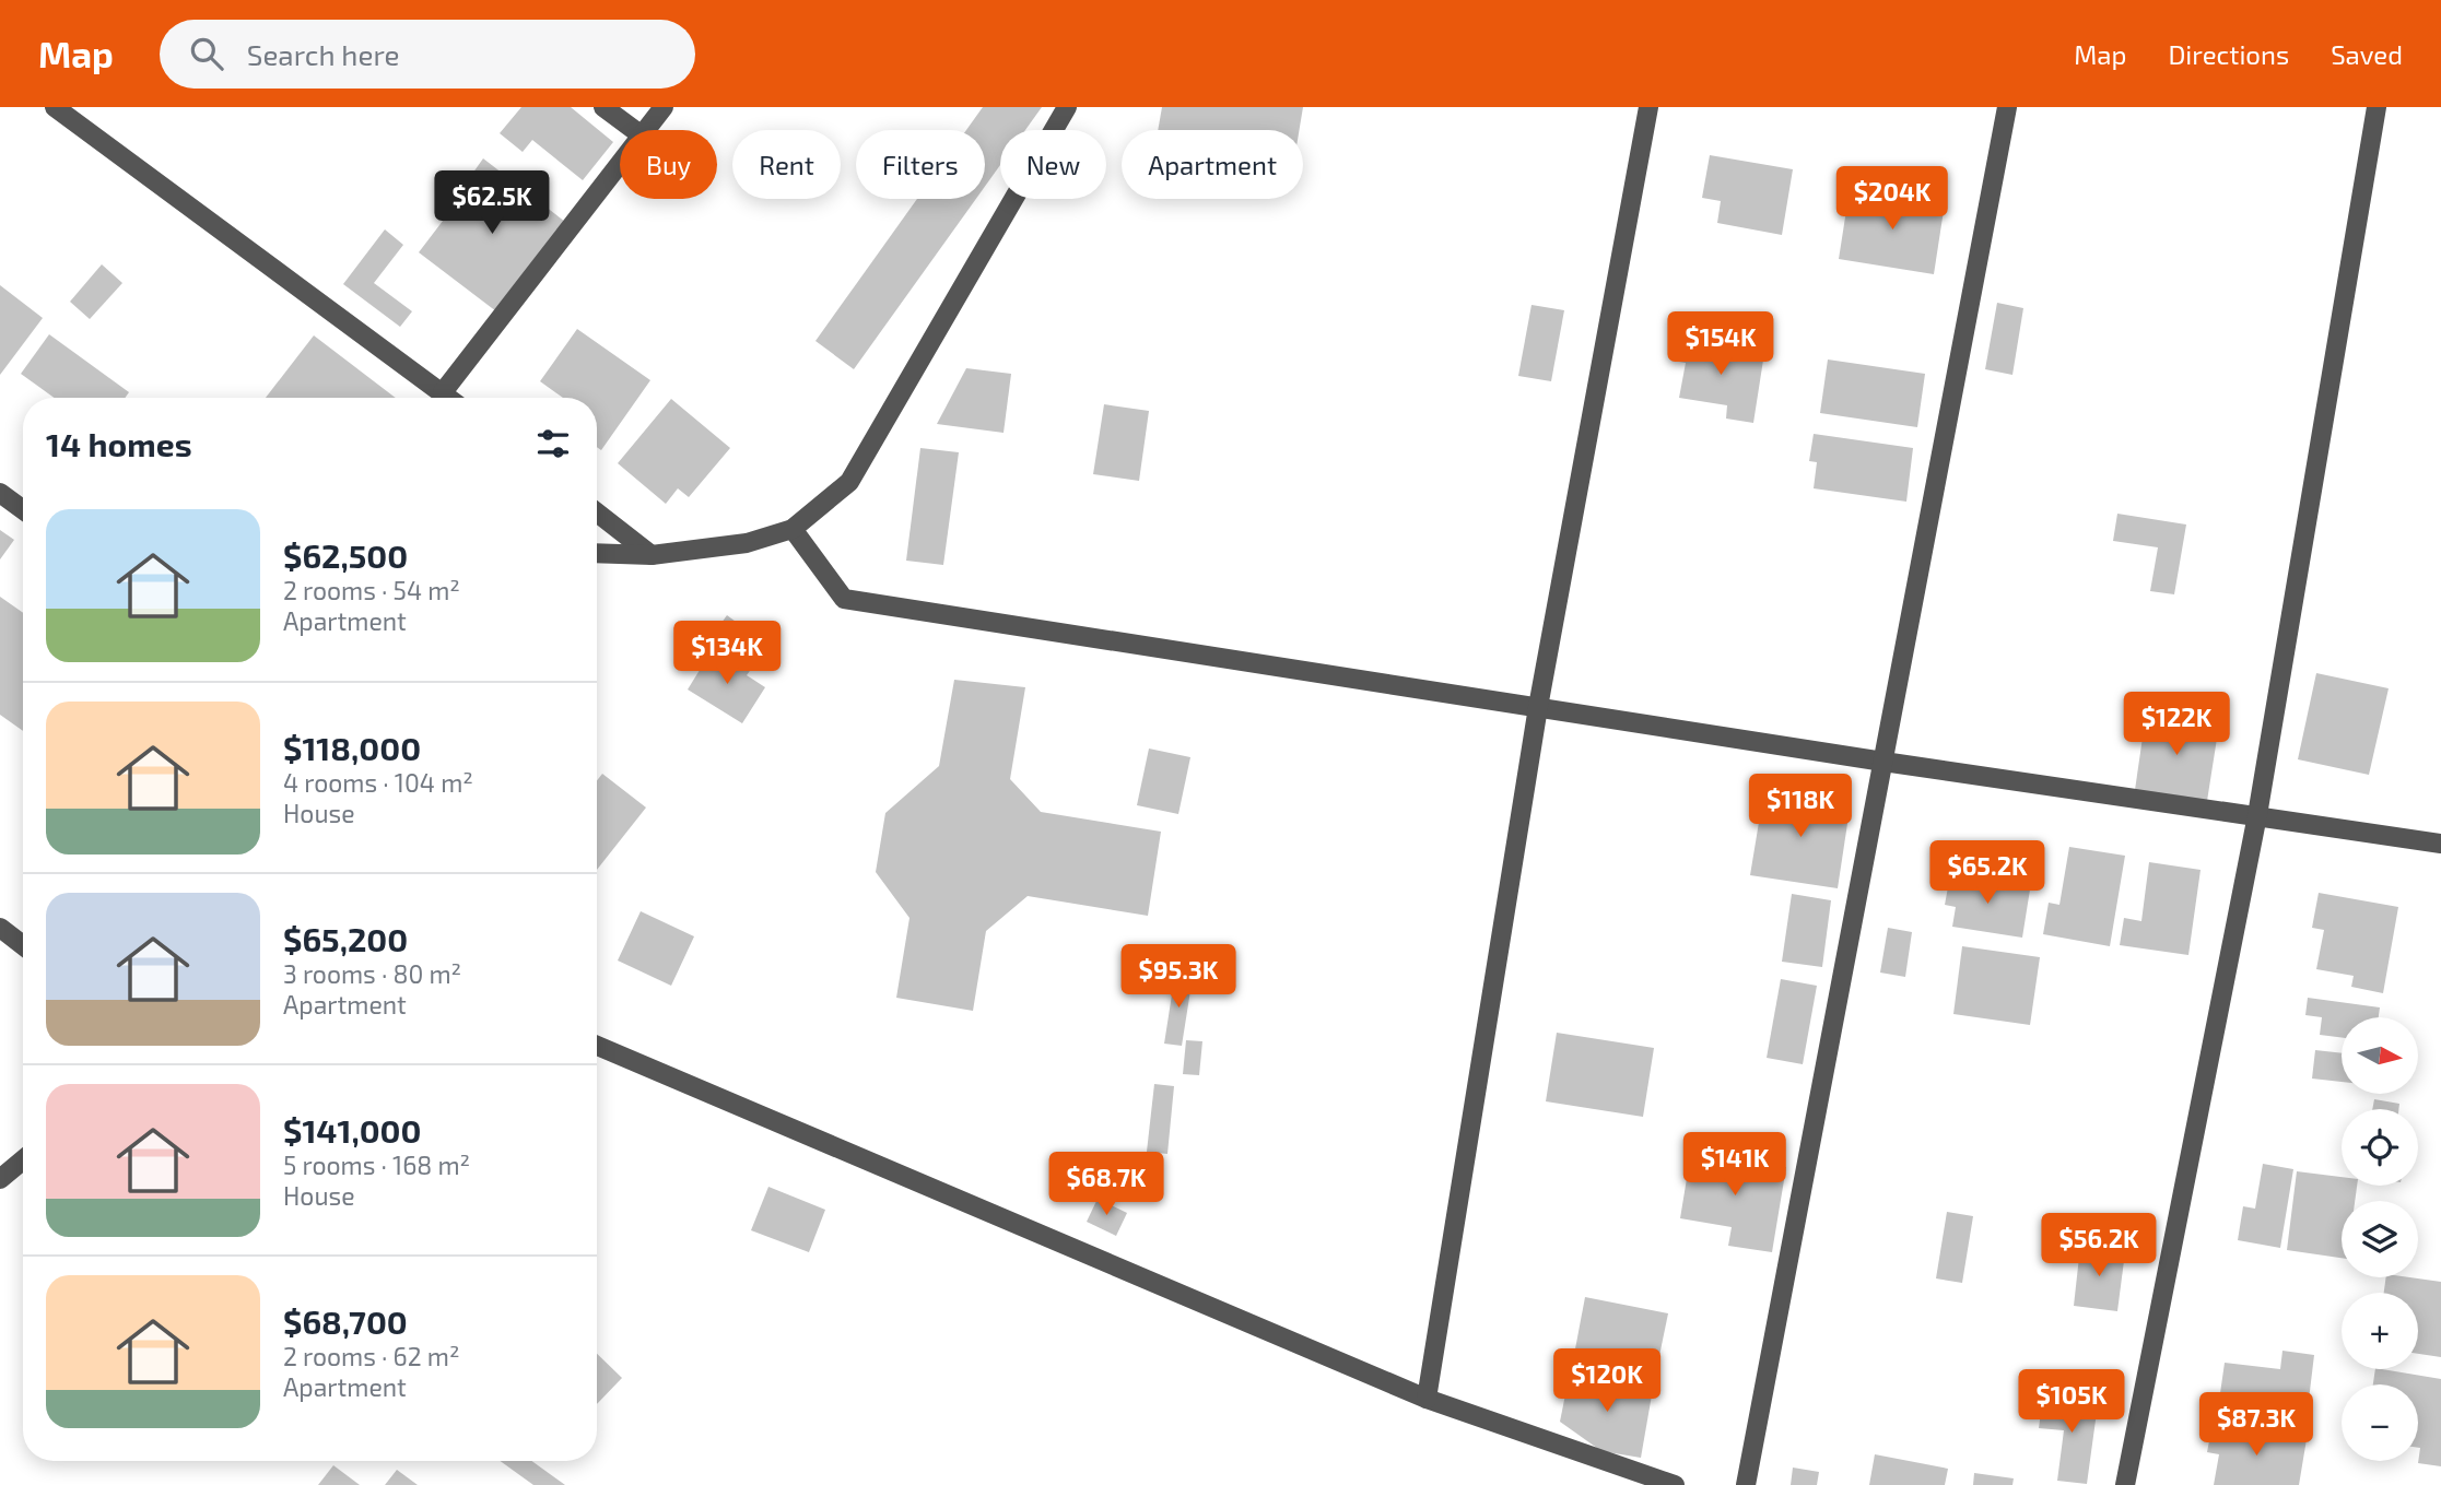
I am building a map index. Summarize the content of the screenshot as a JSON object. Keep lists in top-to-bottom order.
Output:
{
  "north": "right",
  "page": {
    "header": "Map",
    "search": "Search here",
    "nav": ["Map", "Directions", "Saved"],
    "chip": [
      "Buy",
      "Rent",
      "Filters",
      "New",
      "Apartment"
    ],
    "price": [
      "$204K",
      "$62.5K",
      "$154K",
      "$134K",
      "$122K",
      "$118K",
      "$65.2K",
      "$95.3K",
      "$141K",
      "$68.7K",
      "$56.2K",
      "$120K",
      "$105K",
      "$87.3K"
    ],
    "heading": "14 homes",
    "list": [
      {
        "name": "$62,500",
        "note": "2 rooms · 54 m² · Apartment"
      },
      {
        "name": "$118,000",
        "note": "4 rooms · 104 m² · House"
      },
      {
        "name": "$65,200",
        "note": "3 rooms · 80 m² · Apartment"
      },
      {
        "name": "$141,000",
        "note": "5 rooms · 168 m² · House"
      },
      {
        "name": "$68,700",
        "note": "2 rooms · 62 m² · Apartment"
      }
    ],
    "map_buttons": ["+", "−"]
  }
}
